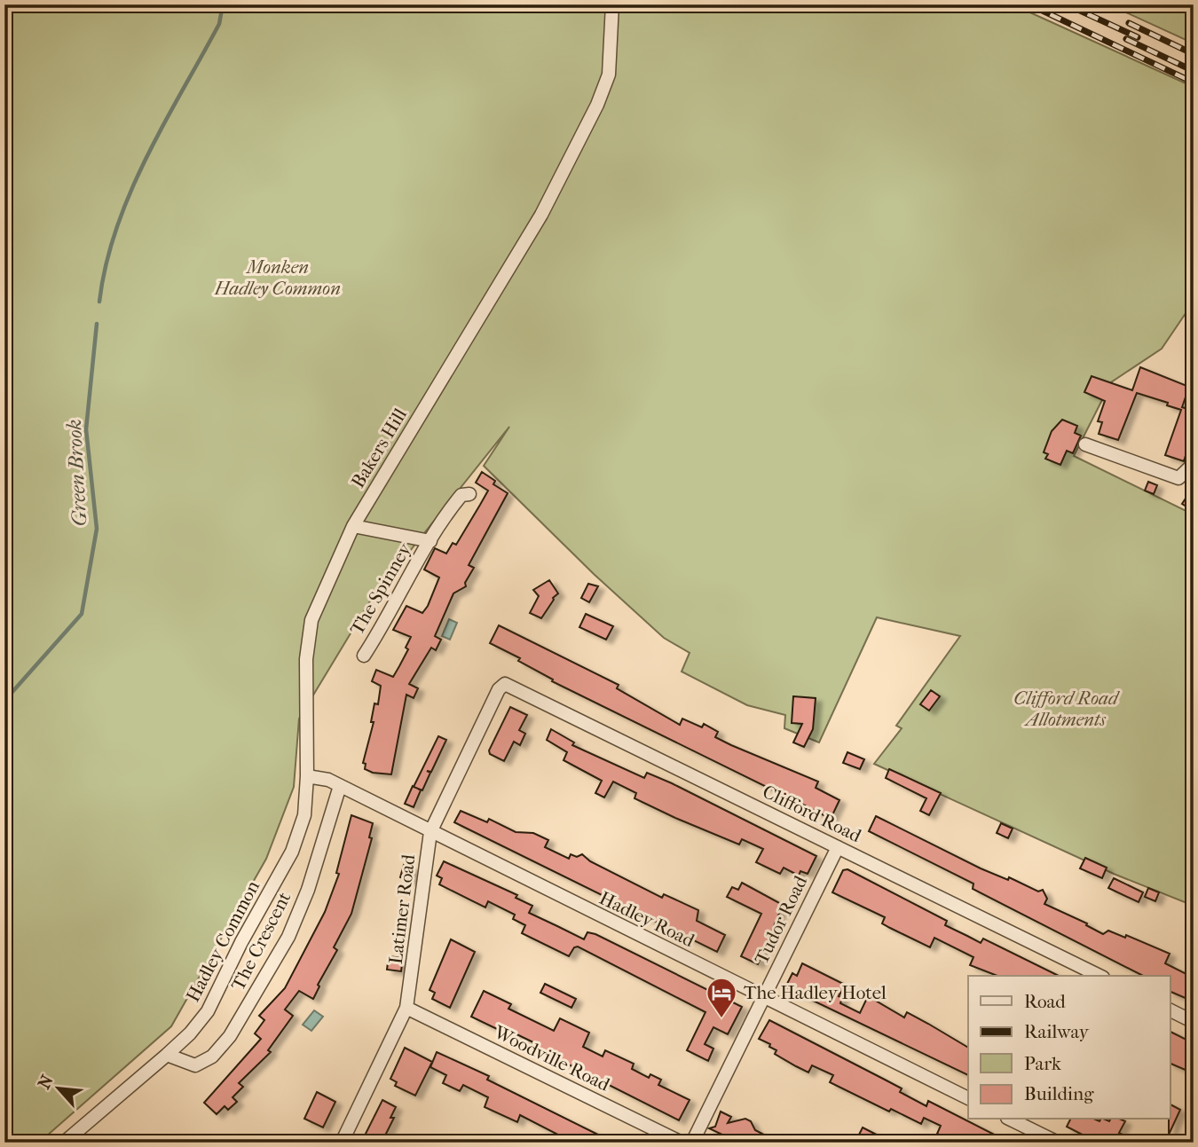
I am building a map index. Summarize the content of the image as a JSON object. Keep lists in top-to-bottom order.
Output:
{
  "streets": {
    "street": [
      "Bakers Hill",
      "The Spinney",
      "Clifford Road",
      "Latimer Road",
      "Hadley Road",
      "Tudor Road",
      "Hadley Common",
      "The Crescent",
      "Woodville Road"
    ]
  },
  "crossings": [
    ["Bakers Hill", "The Spinney"],
    ["Bakers Hill", "Hadley Road"],
    ["Bakers Hill", "Hadley Common"],
    ["Clifford Road", "Latimer Road"],
    ["Clifford Road", "Tudor Road"],
    ["Latimer Road", "Hadley Road"],
    ["Latimer Road", "Woodville Road"],
    ["Hadley Road", "Tudor Road"],
    ["Hadley Road", "Hadley Common"],
    ["Hadley Road", "The Crescent"],
    ["Hadley Common", "The Crescent"]
  ],
  "water": ["Green Brook"],
  "parks": ["Monken Hadley Common", "Clifford Road Allotments"],
  "places": {
    "hotel": ["The Hadley Hotel"]
  },
  "legend": [
    "Road",
    "Railway",
    "Park",
    "Building"
  ],
  "north": "top left"
}
